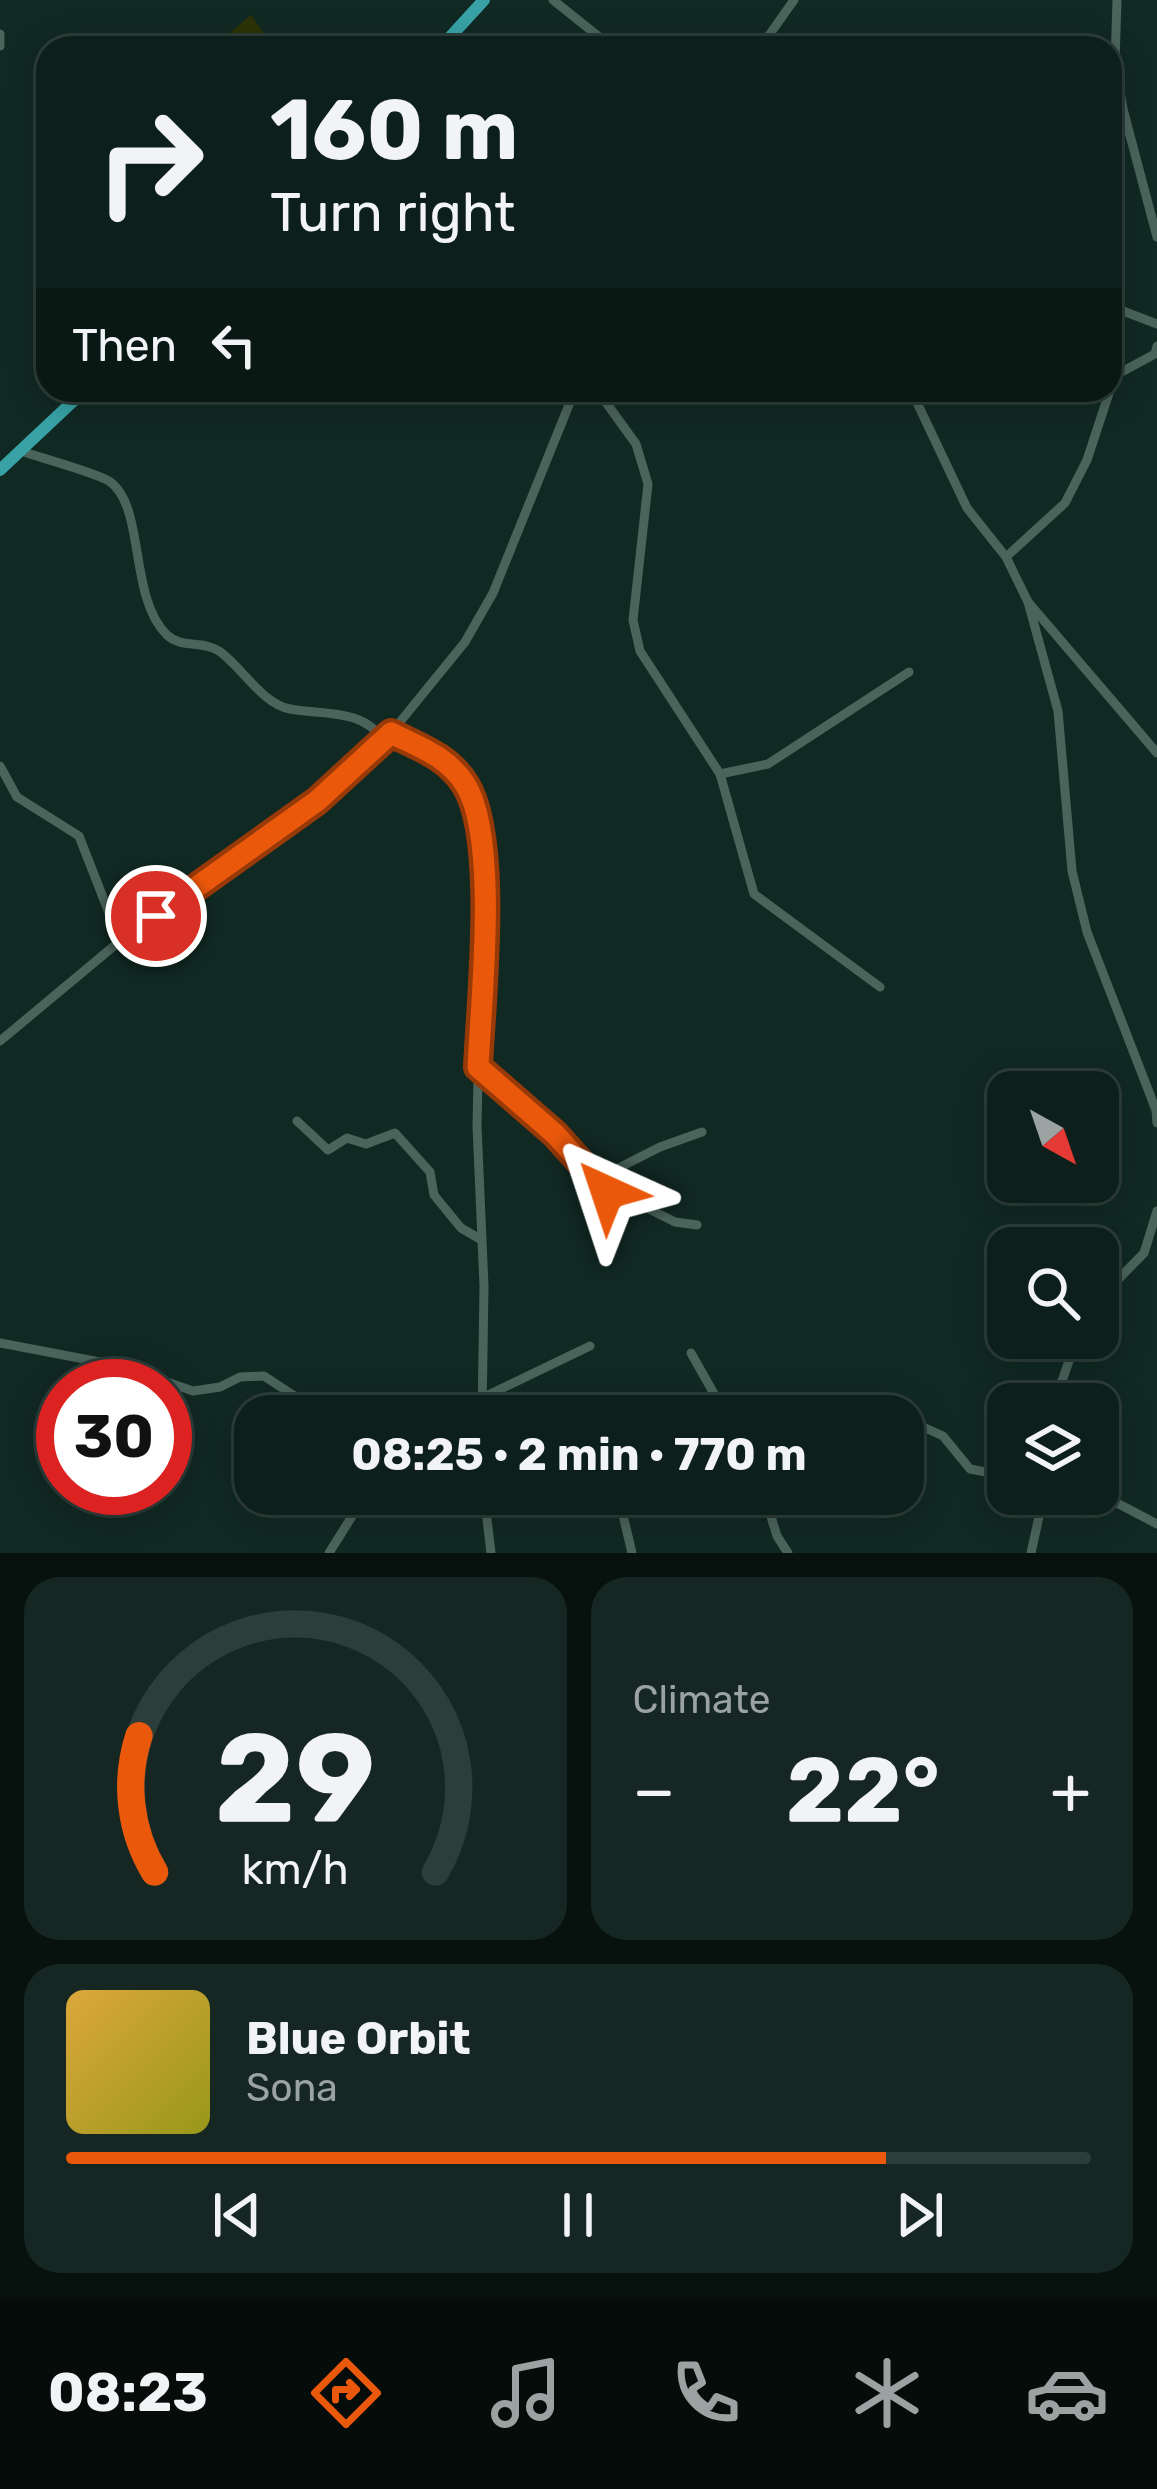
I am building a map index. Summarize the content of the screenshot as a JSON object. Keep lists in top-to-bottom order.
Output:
{
  "north": "bottom right",
  "page": {
    "turn": ["160 m", "Turn right"],
    "then": "Then",
    "limit": "30",
    "trip": "08:25 · 2 min · 770 m",
    "tile": "Climate",
    "heat": ["−", "22°", "+"],
    "song": ["Blue Orbit", "Sona"],
    "tabs": "08:23",
    "gauge": ["29", "km/h"]
  }
}
